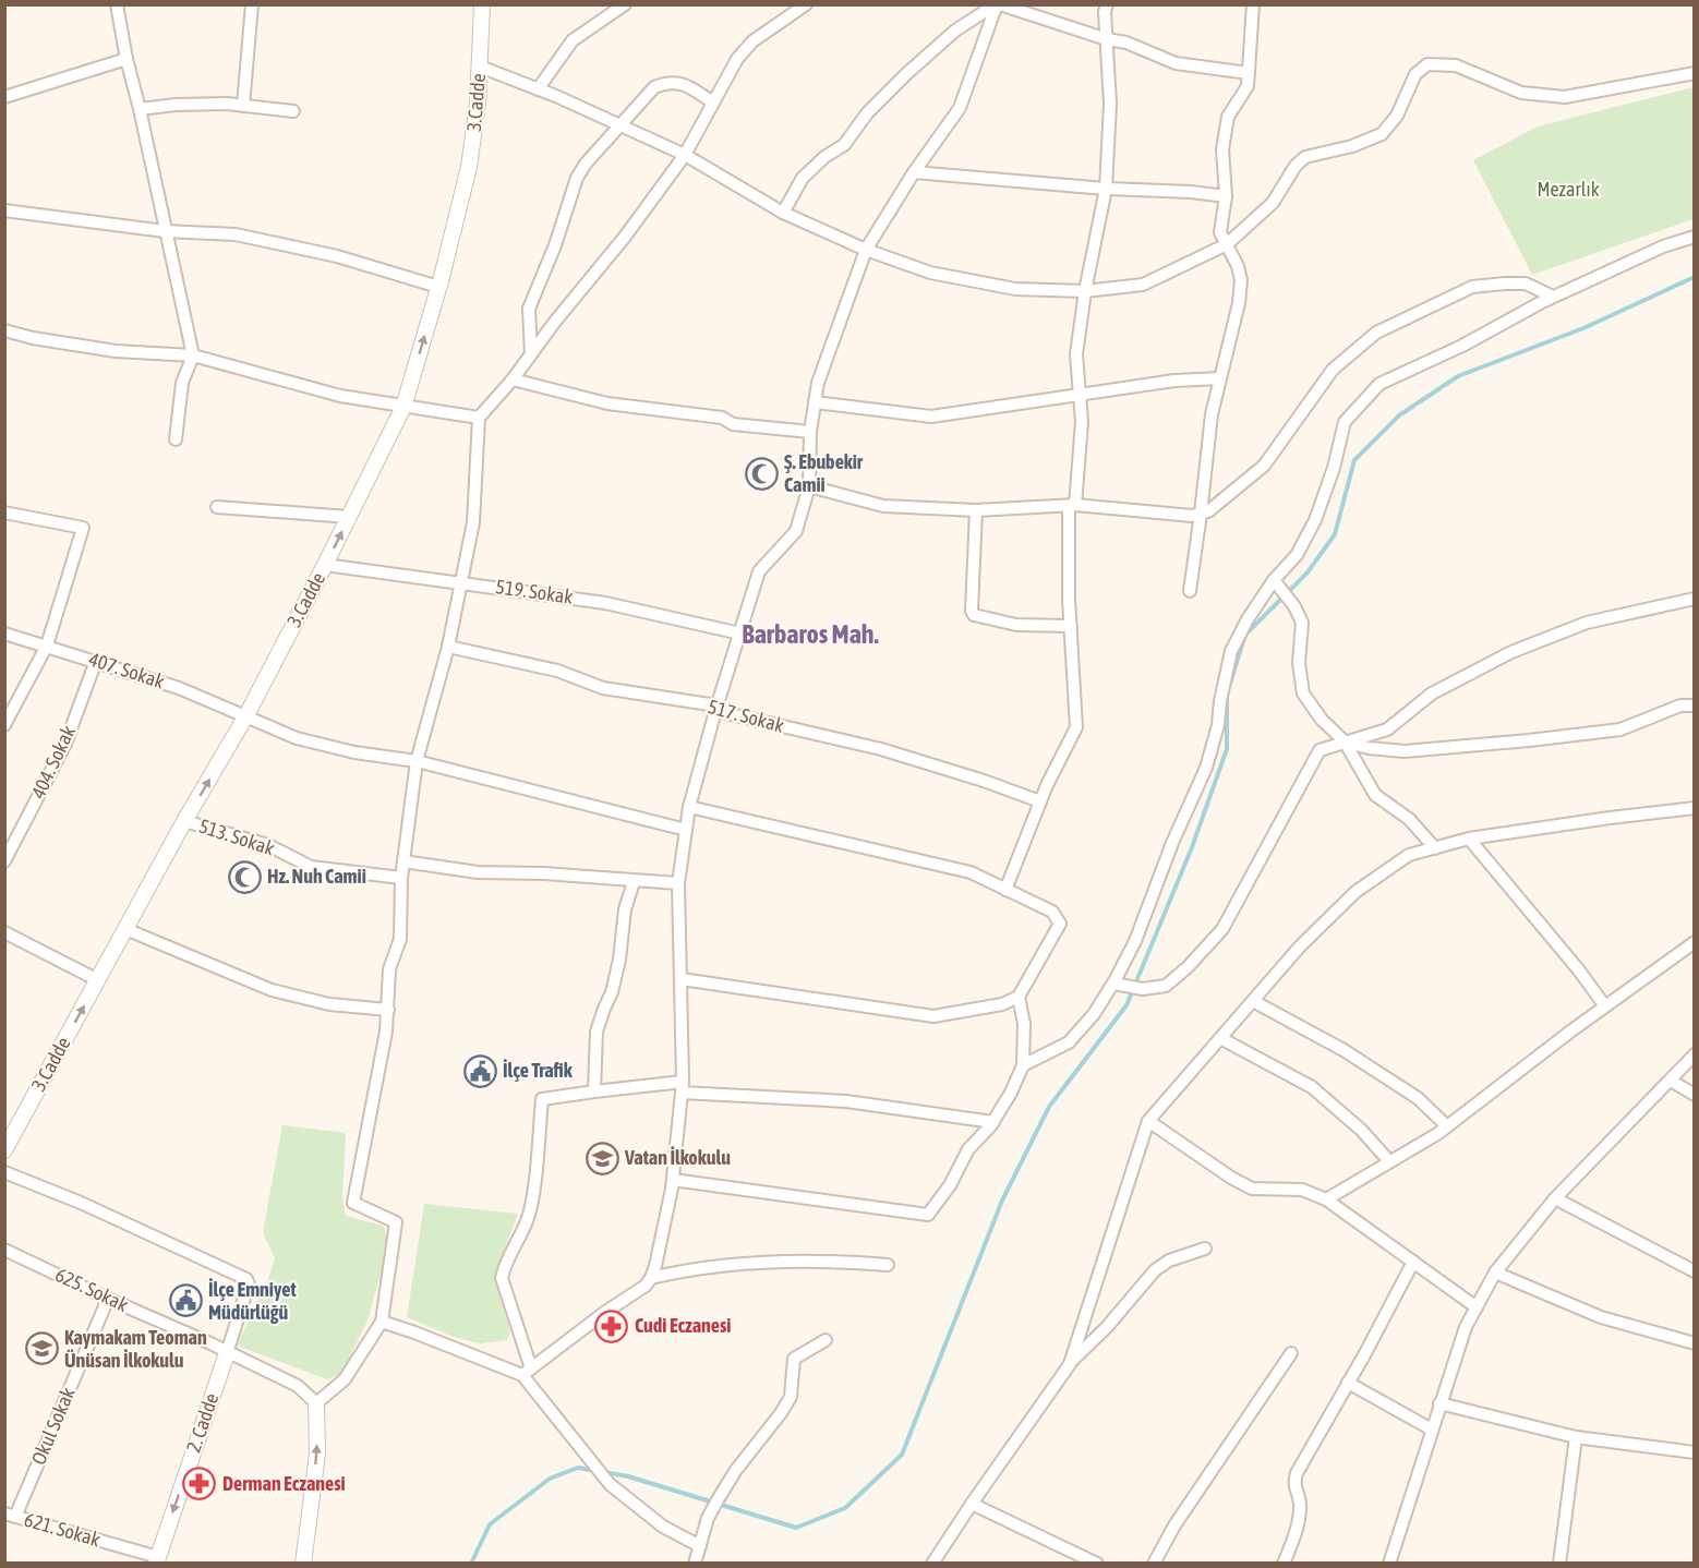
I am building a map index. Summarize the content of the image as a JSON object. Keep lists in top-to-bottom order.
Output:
{
  "streets": {
    "street": [
      "3.Cadde",
      "519. Sokak",
      "407. Sokak",
      "517. Sokak",
      "404. Sokak",
      "513. Sokak",
      "625. Sokak",
      "2. Cadde",
      "Okul Sokak",
      "621. Sokak"
    ]
  },
  "crossings": [
    ["3.Cadde", "519. Sokak"],
    ["3.Cadde", "407. Sokak"],
    ["3.Cadde", "513. Sokak"],
    ["407. Sokak", "404. Sokak"],
    ["625. Sokak", "2. Cadde"],
    ["625. Sokak", "Okul Sokak"],
    ["2. Cadde", "621. Sokak"],
    ["Okul Sokak", "621. Sokak"]
  ],
  "districts": ["Barbaros Mah."],
  "parks": ["Mezarlık"],
  "places": {
    "mosque": ["Ş. Ebubekir Camii", "Hz. Nuh Camii"],
    "public building": ["İlçe Trafik", "İlçe Emniyet Müdürlüğü"],
    "school or university": ["Vatan İlkokulu", "Kaymakam Teoman Ünüsan İlkokulu"],
    "pharmacy": ["Cudi Eczanesi", "Derman Eczanesi"]
  }
}
